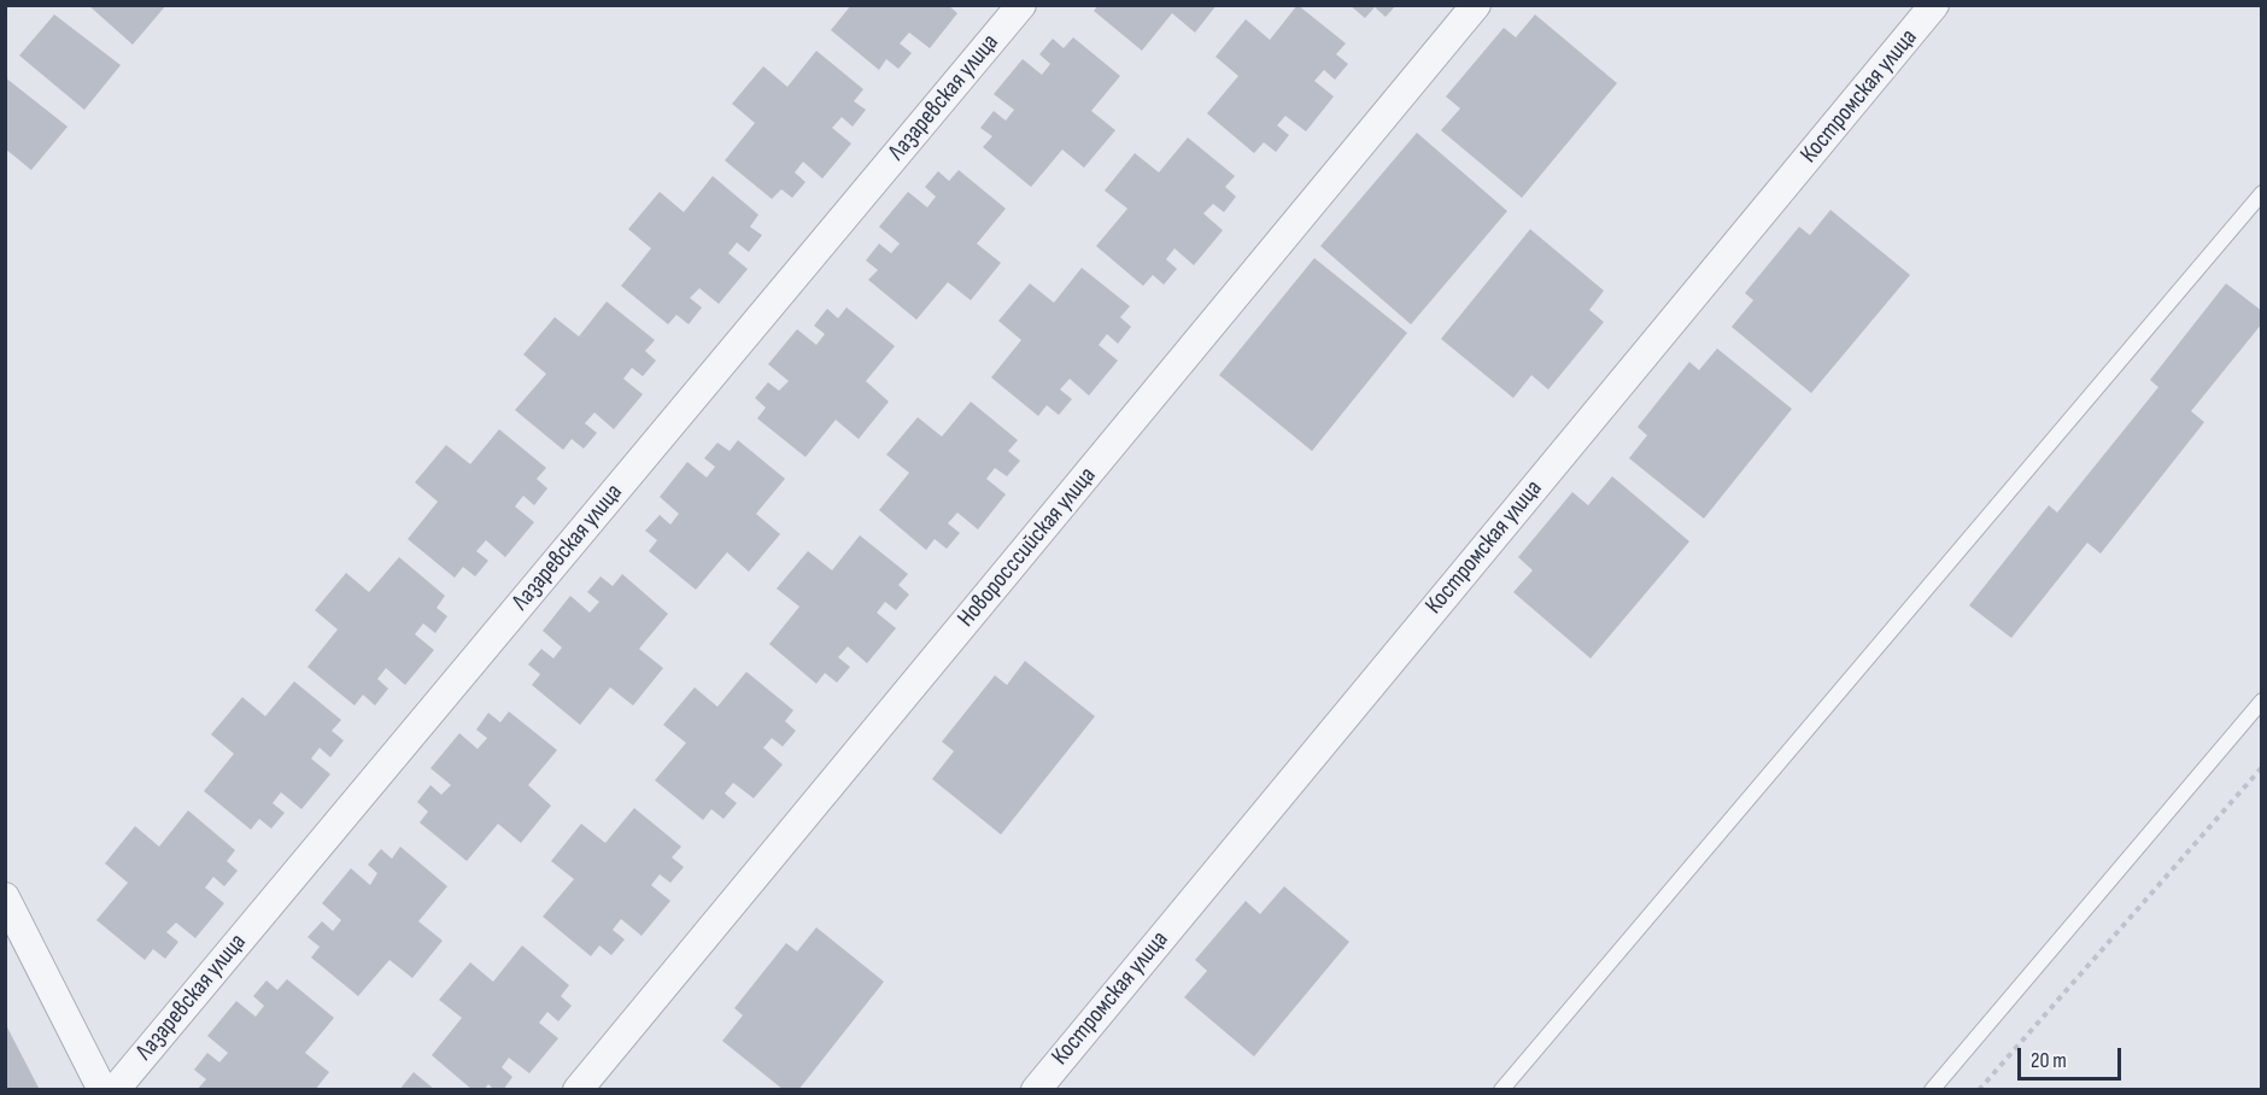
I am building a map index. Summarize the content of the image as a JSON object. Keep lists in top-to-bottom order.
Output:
{
  "streets": {
    "street": ["Костромская улица", "Лазаревская улица", "Новоросссийская улица"]
  },
  "scale_bar": "20 m"
}
